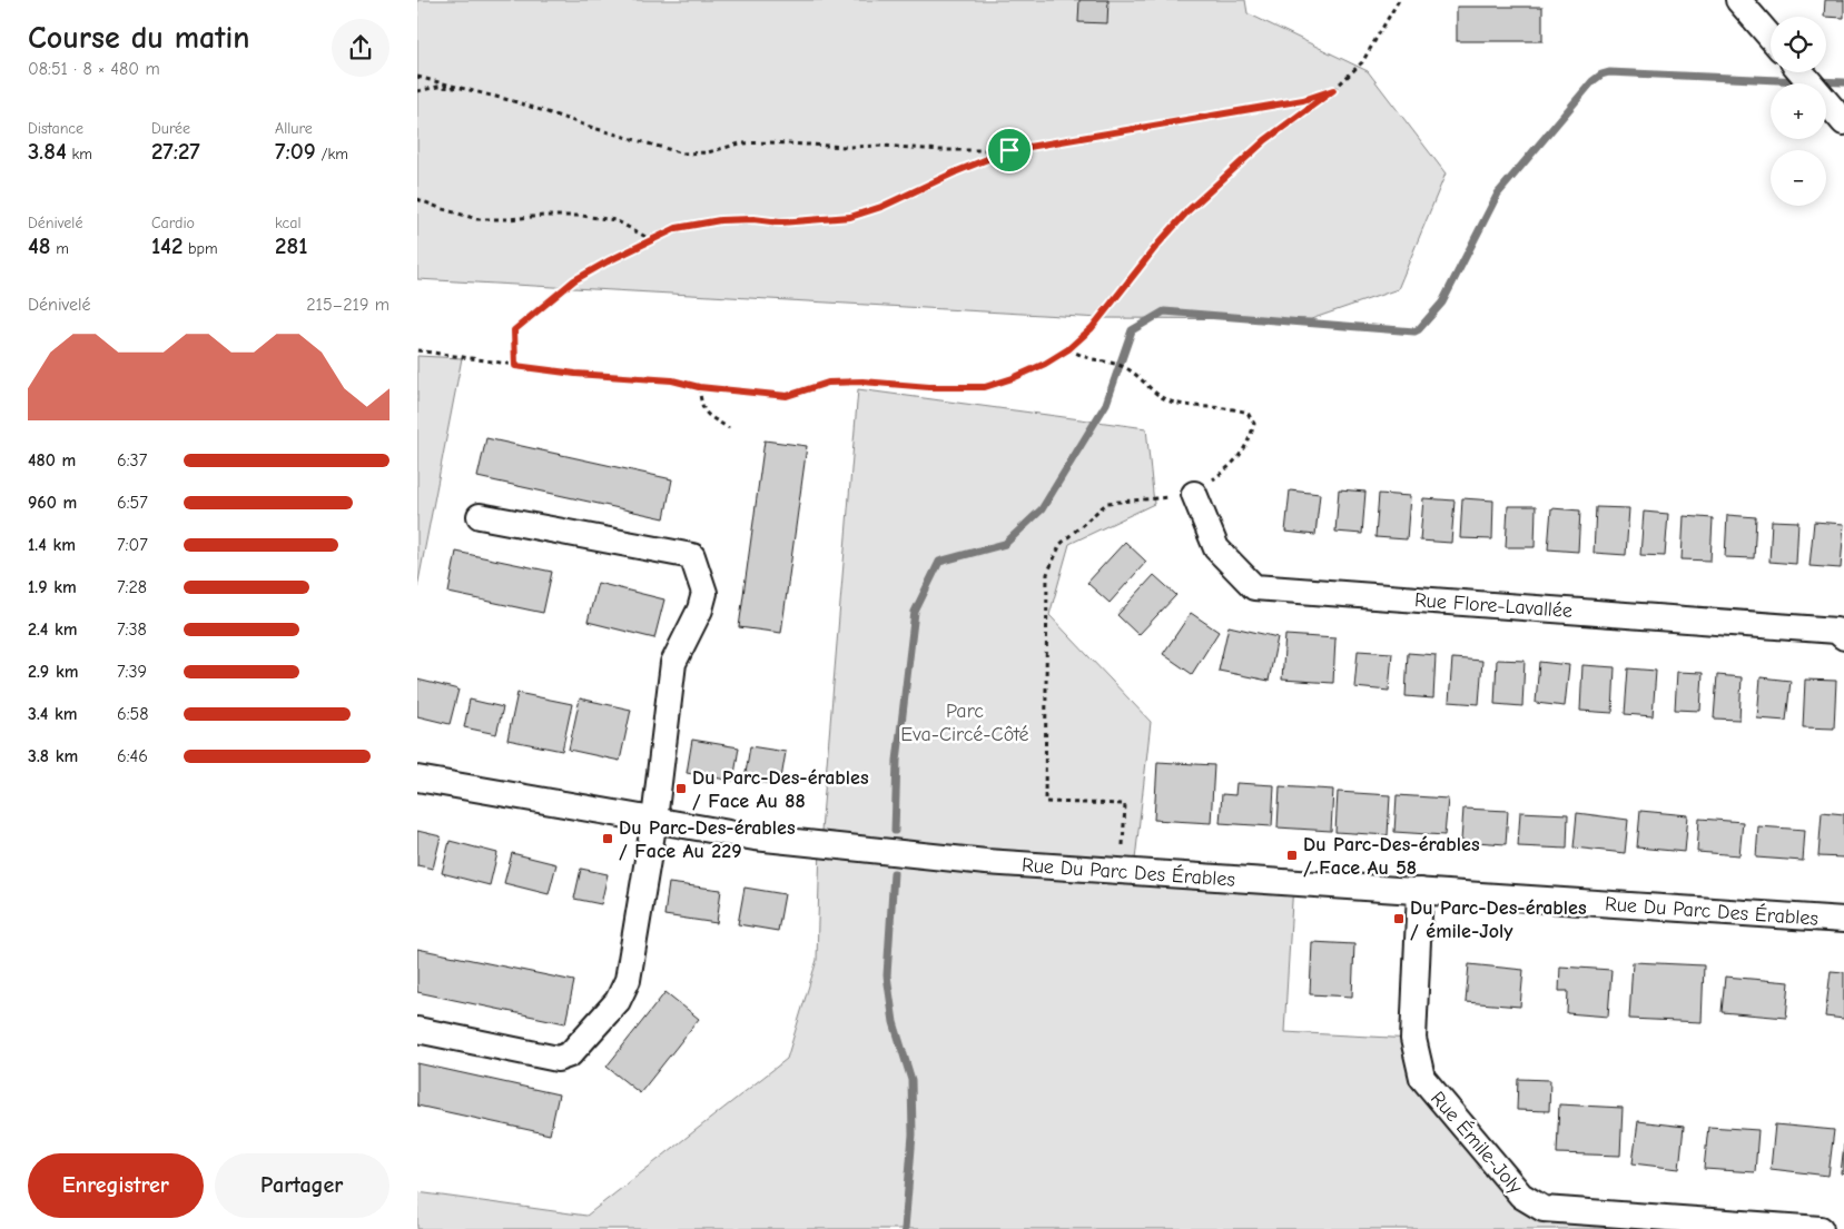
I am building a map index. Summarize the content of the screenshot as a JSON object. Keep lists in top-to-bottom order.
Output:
{
  "streets": {
    "street": ["Rue Flore-Lavallée", "Rue Du Parc Des Érables", "Rue Émile-Joly"]
  },
  "crossings": [
    ["Rue Du Parc Des Érables", "Rue Émile-Joly"]
  ],
  "parks": ["Parc Eva-Circé-Côté"],
  "places": {
    "transit": [
      "Du Parc-Des-érables / Face Au 88",
      "Du Parc-Des-érables / Face Au 229",
      "Du Parc-Des-érables / Face Au 58",
      "Du Parc-Des-érables / émile-Joly"
    ]
  },
  "page": {
    "heading": ["Course du matin", "08:51 · 8 × 480 m"],
    "map_buttons": ["+", "−"],
    "stats": [
      ["Distance", "3.84 km"],
      ["Durée", "27:27"],
      ["Allure", "7:09 /km"],
      ["Dénivelé", "48 m"],
      ["Cardio", "142 bpm"],
      ["kcal", "281"]
    ],
    "chart": ["Dénivelé", "215–219 m"],
    "list": [
      {
        "name": "480 m",
        "note": "6:37"
      },
      {
        "name": "960 m",
        "note": "6:57"
      },
      {
        "name": "1.4 km",
        "note": "7:07"
      },
      {
        "name": "1.9 km",
        "note": "7:28"
      },
      {
        "name": "2.4 km",
        "note": "7:38"
      },
      {
        "name": "2.9 km",
        "note": "7:39"
      },
      {
        "name": "3.4 km",
        "note": "6:58"
      },
      {
        "name": "3.8 km",
        "note": "6:46"
      }
    ],
    "buttons": ["Enregistrer", "Partager"]
  }
}
